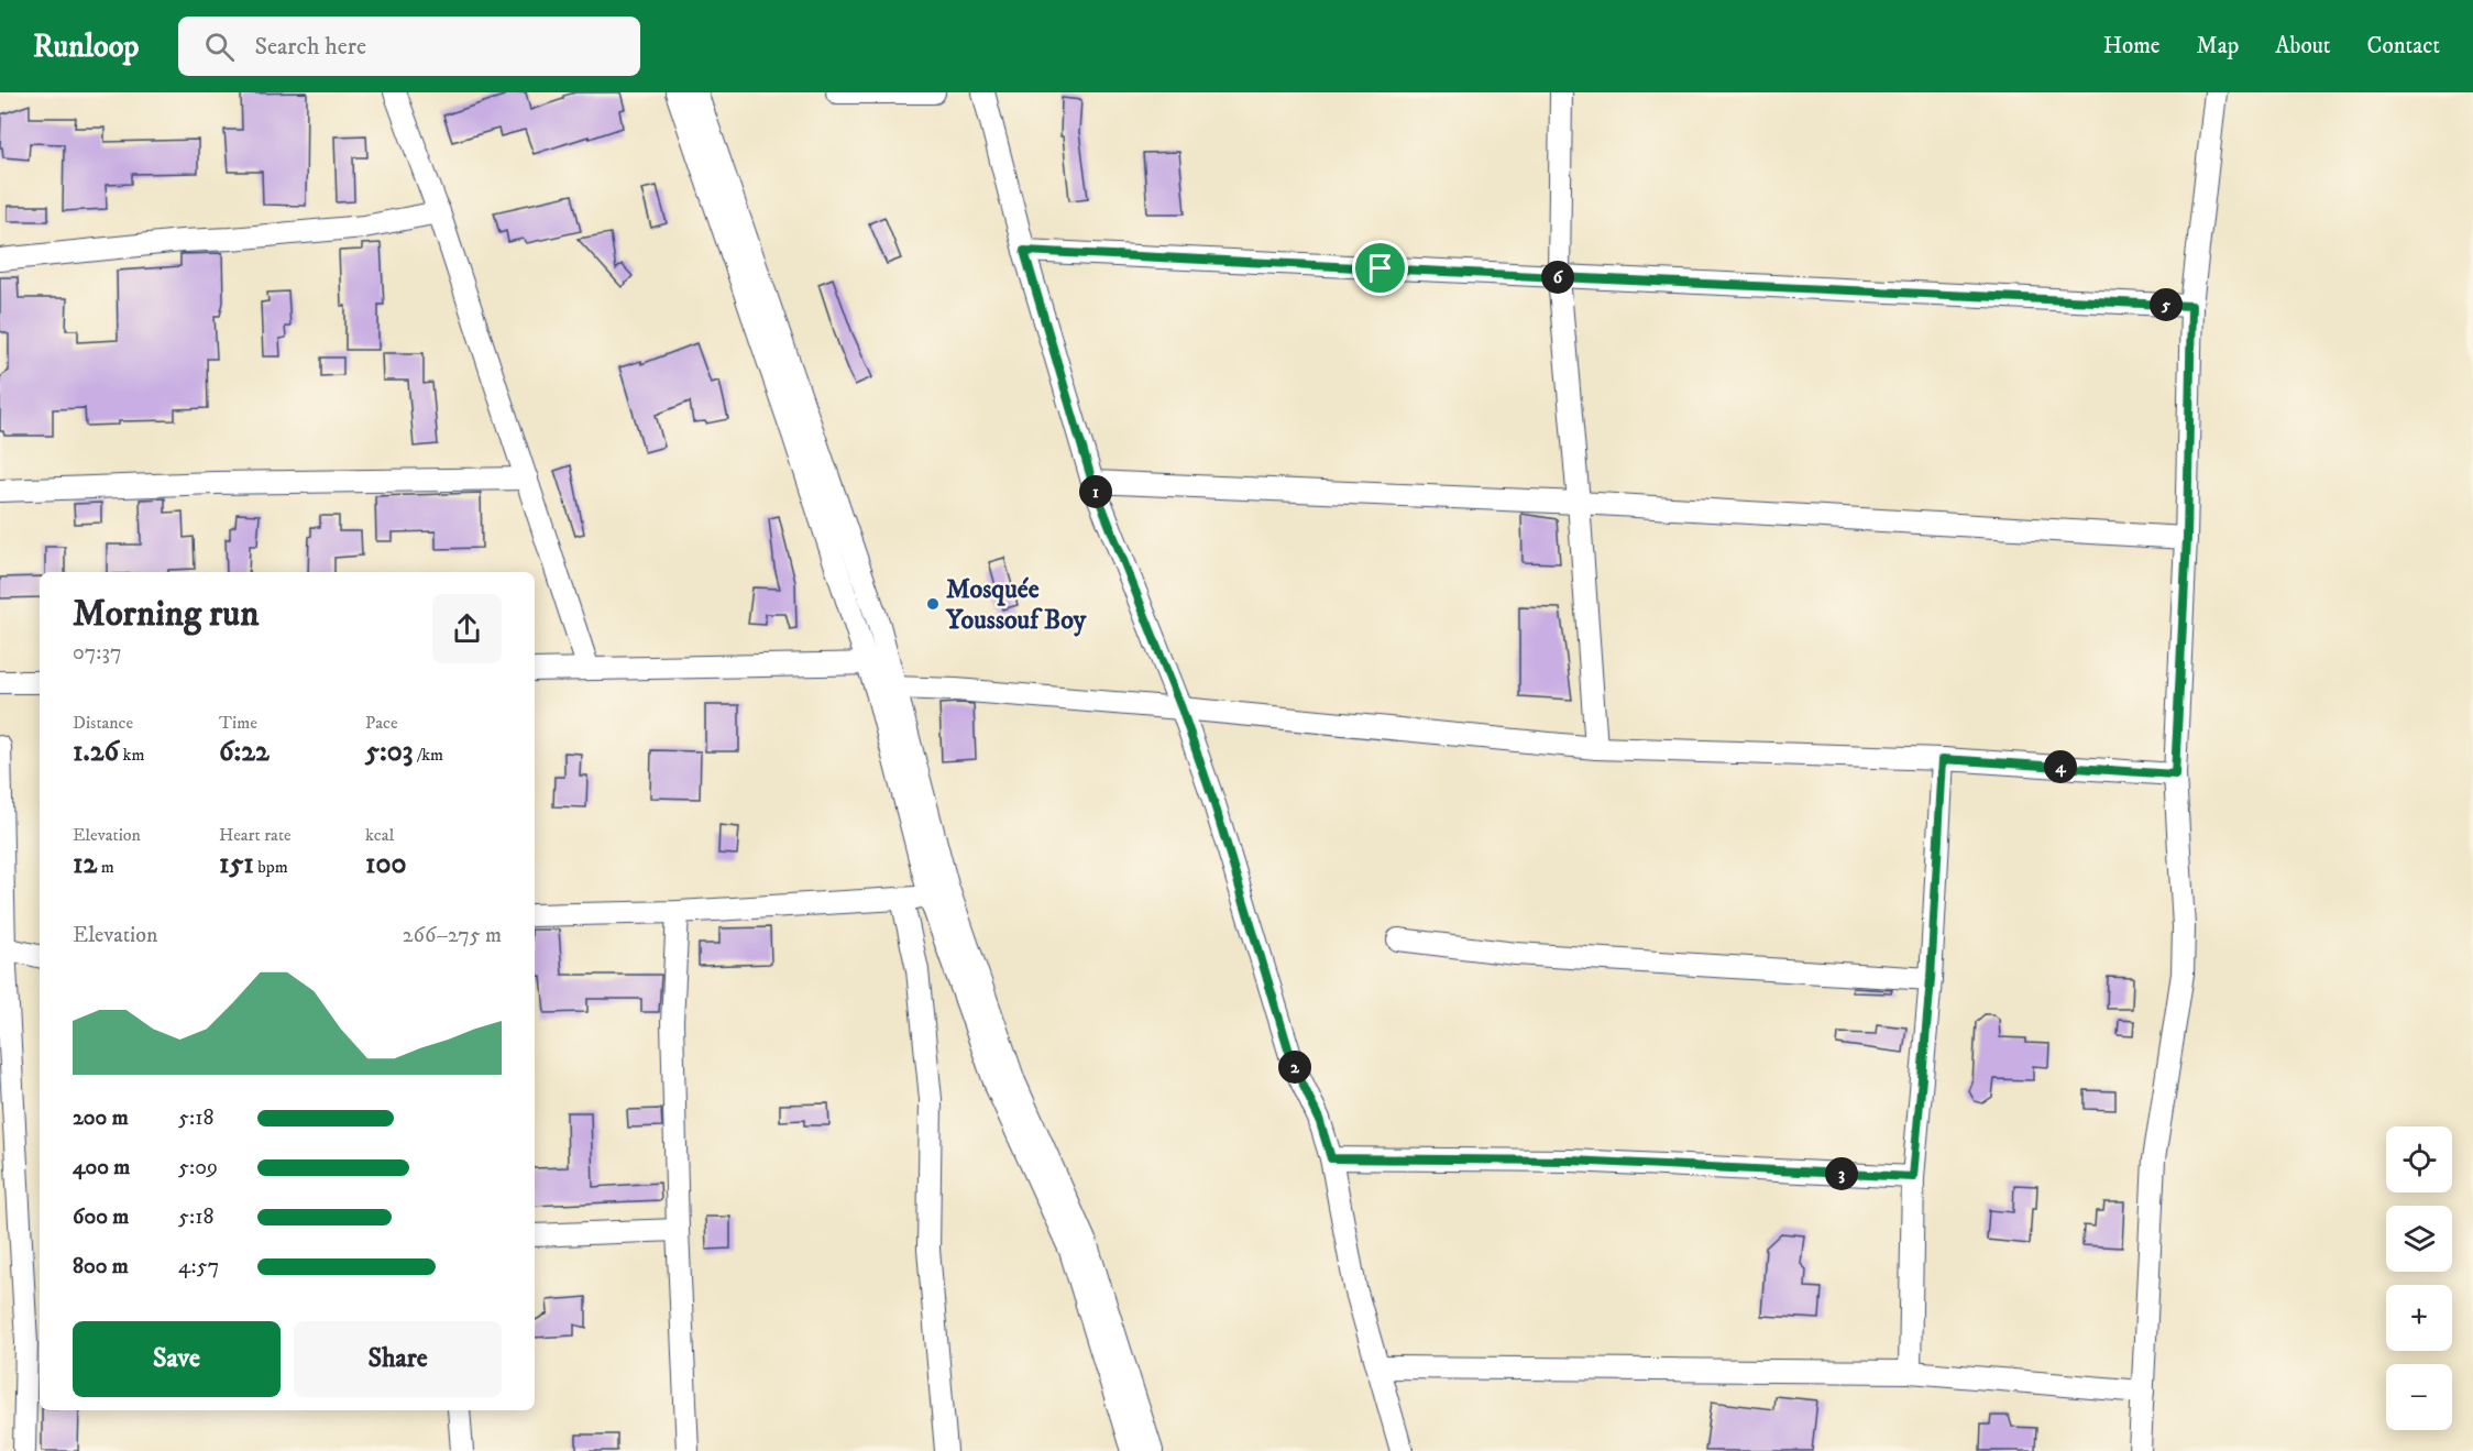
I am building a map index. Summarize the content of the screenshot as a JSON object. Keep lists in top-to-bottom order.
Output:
{
  "places": ["Mosquée Youssouf Boy"],
  "page": {
    "header": "Runloop",
    "search": "Search here",
    "nav": [
      "Home",
      "Map",
      "About",
      "Contact"
    ],
    "pins": [
      "6",
      "5",
      "1",
      "4",
      "2",
      "3"
    ],
    "heading": ["Morning run", "07:37"],
    "stats": [
      ["Distance", "1.26 km"],
      ["Time", "6:22"],
      ["Pace", "5:03 /km"],
      ["Elevation", "12 m"],
      ["Heart rate", "151 bpm"],
      ["kcal", "100"]
    ],
    "chart": ["Elevation", "266–275 m"],
    "list": [
      {
        "name": "200 m",
        "note": "5:18"
      },
      {
        "name": "400 m",
        "note": "5:09"
      },
      {
        "name": "600 m",
        "note": "5:18"
      },
      {
        "name": "800 m",
        "note": "4:57"
      }
    ],
    "map_buttons": ["+", "−"],
    "buttons": ["Save", "Share"]
  }
}
